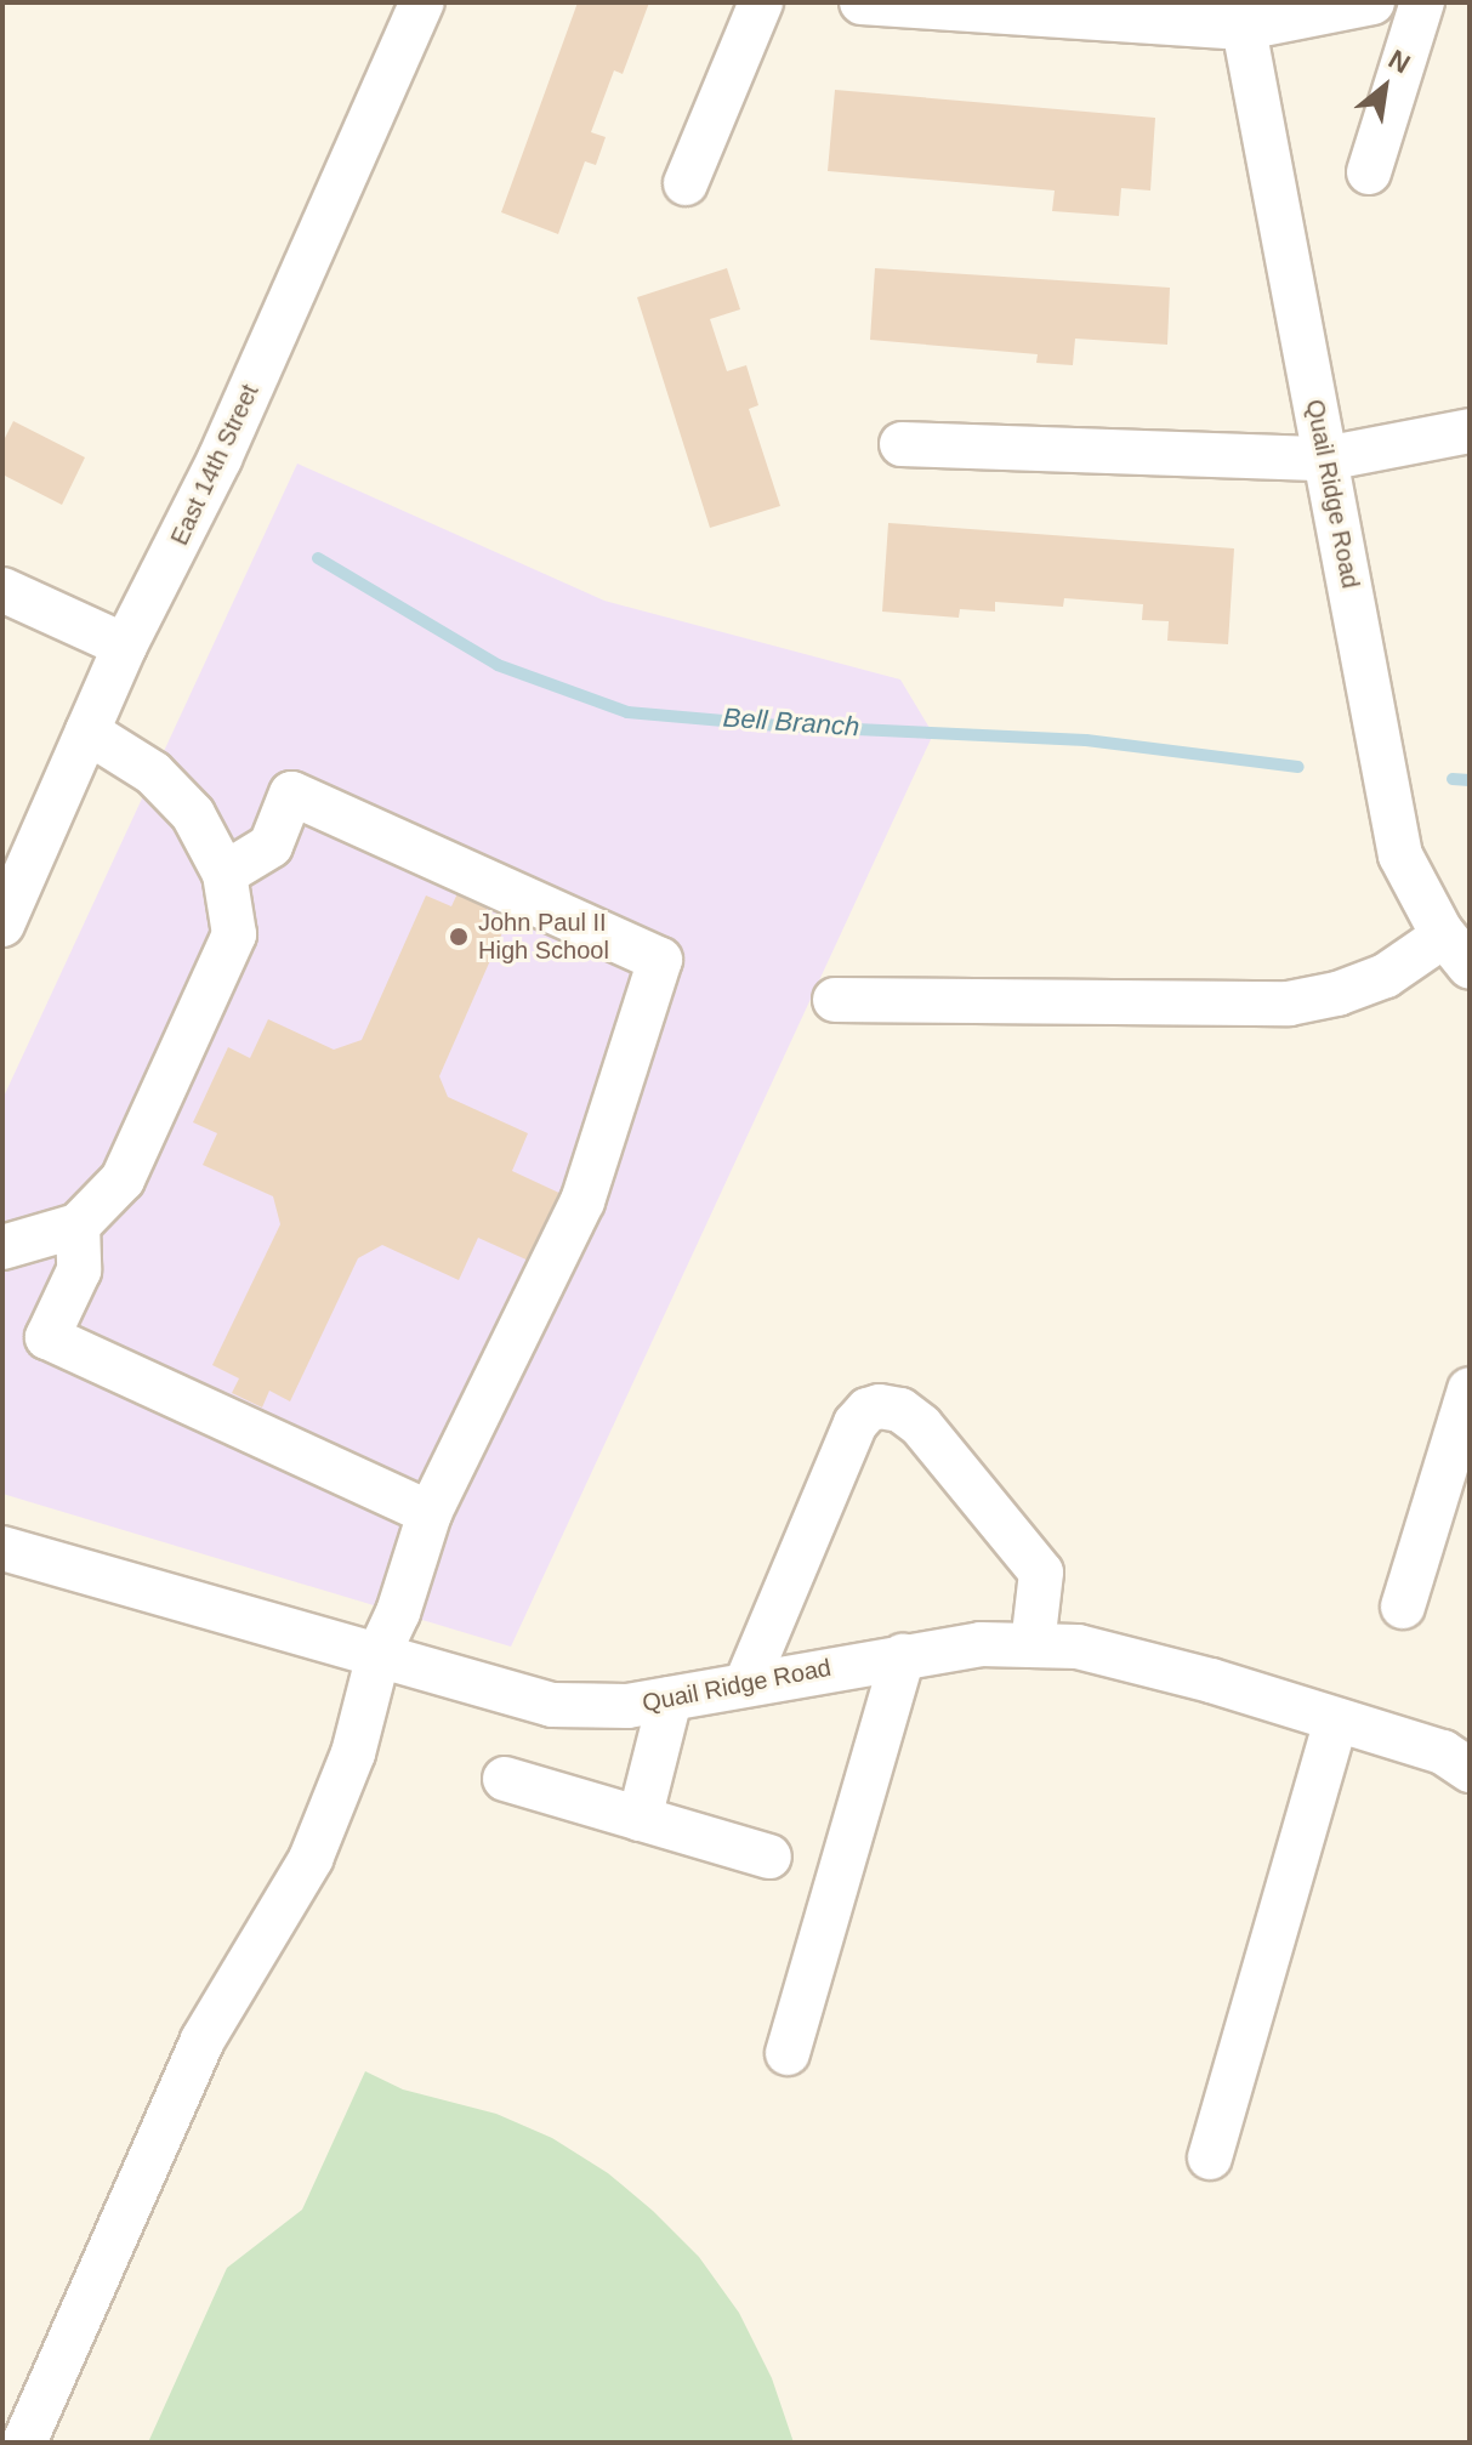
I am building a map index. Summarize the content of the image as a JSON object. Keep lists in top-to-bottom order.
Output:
{
  "streets": {
    "street": ["East 14th Street", "Quail Ridge Road"]
  },
  "water": ["Bell Branch"],
  "places": ["John Paul II High School"],
  "north": "top right"
}
